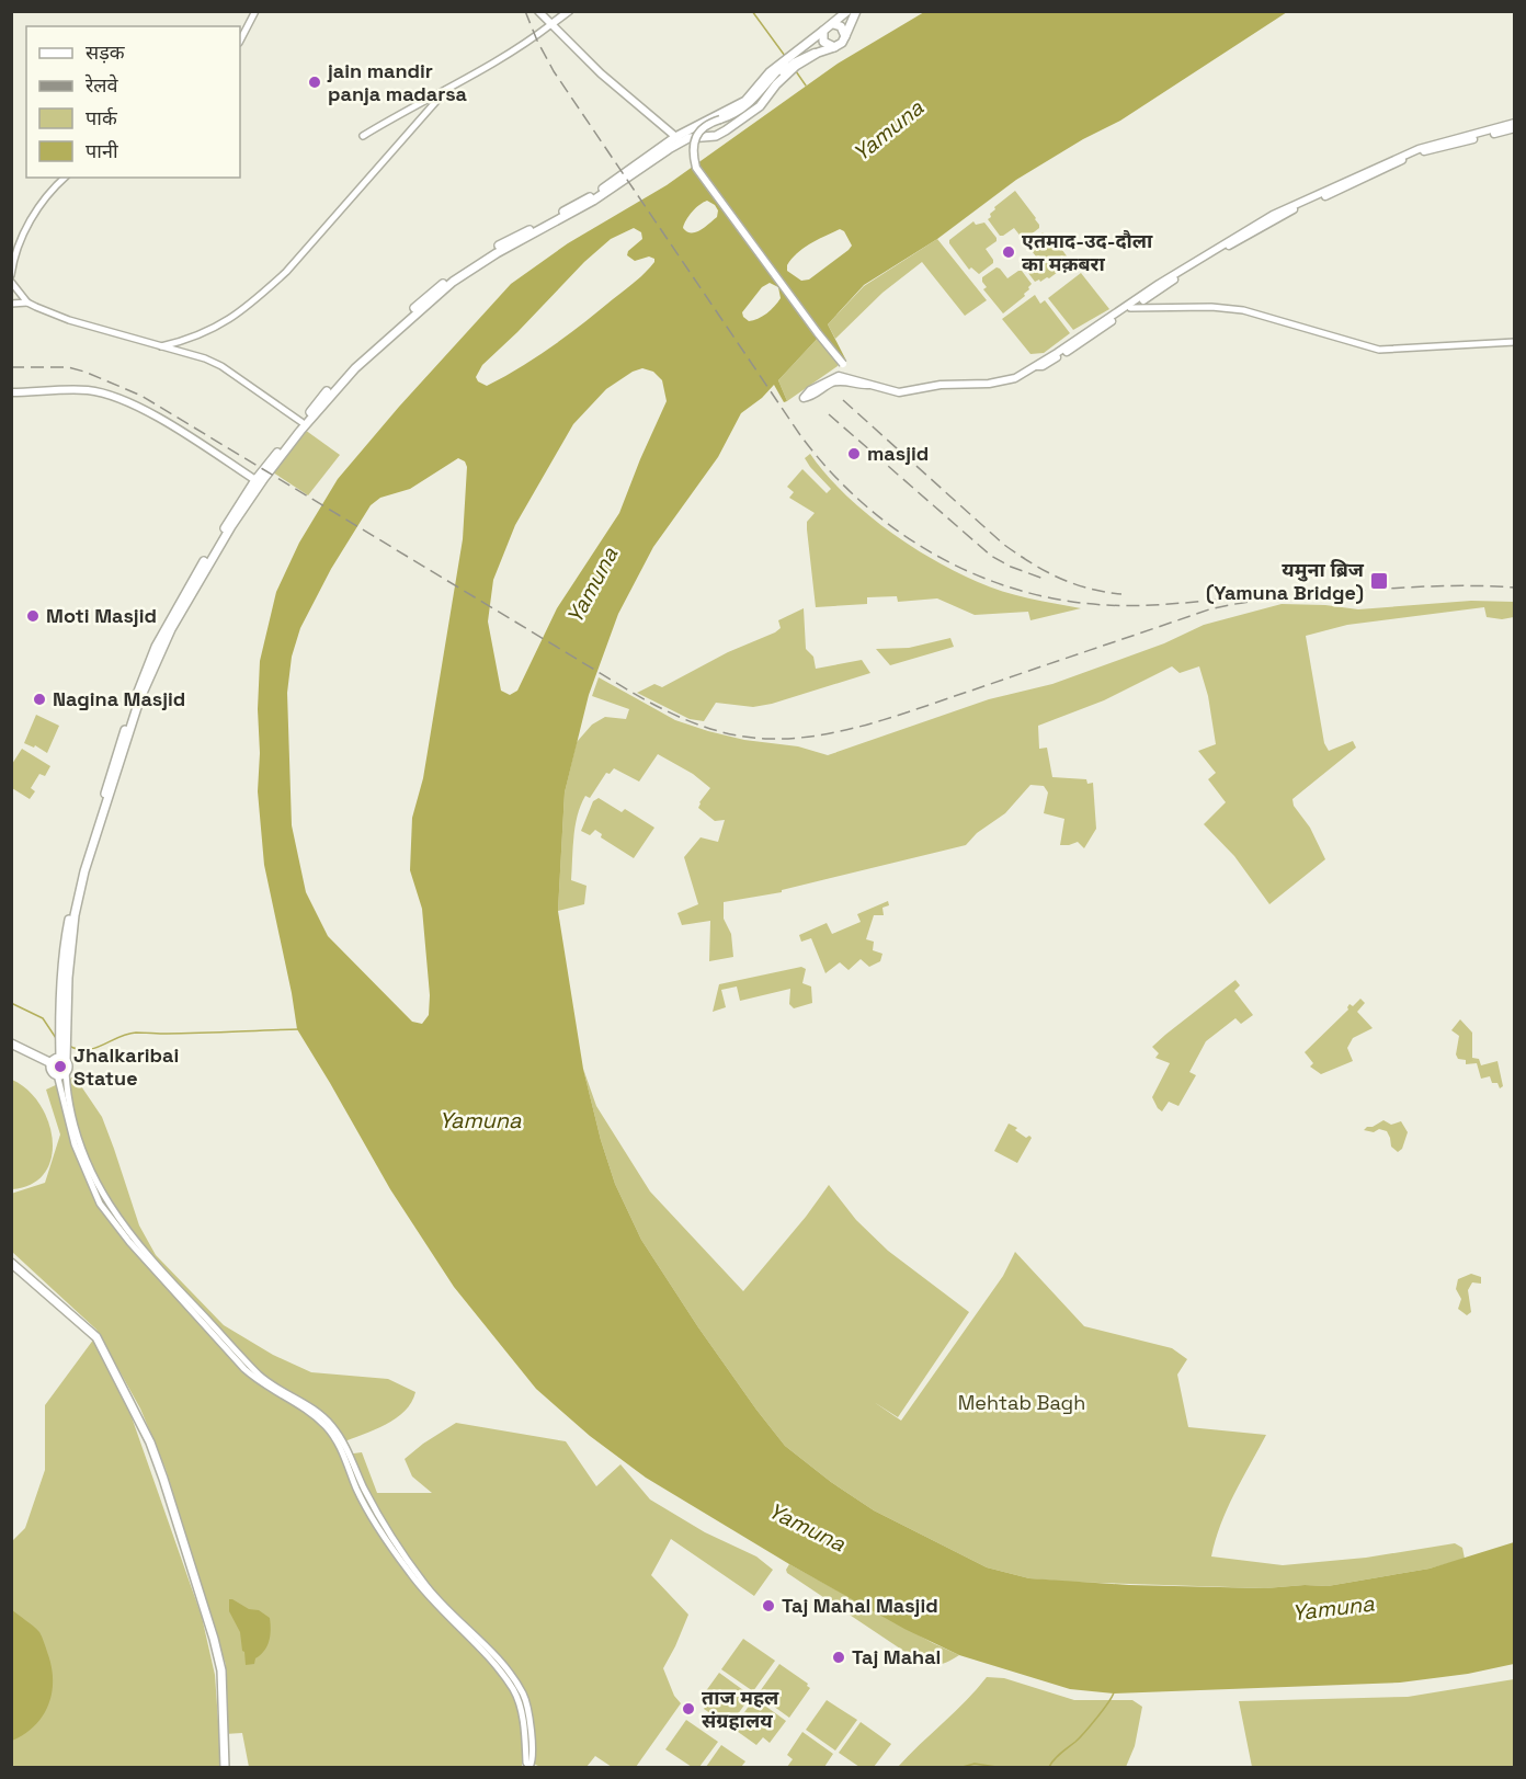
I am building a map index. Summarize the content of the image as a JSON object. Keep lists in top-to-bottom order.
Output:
{
  "water": ["Yamuna"],
  "parks": ["Mehtab Bagh"],
  "places": {
    "other": [
      "jain mandir panja madarsa",
      "एतमाद-उद-दौला का मक़बरा",
      "masjid",
      "Moti Masjid",
      "Nagina Masjid",
      "Jhalkaribai Statue",
      "Taj Mahal Masjid",
      "Taj Mahal",
      "ताज महल संग्रहालय"
    ],
    "transit": ["यमुना ब्रिज (Yamuna Bridge)"]
  },
  "legend": [
    "सड़क",
    "रेलवे",
    "पार्क",
    "पानी"
  ]
}
